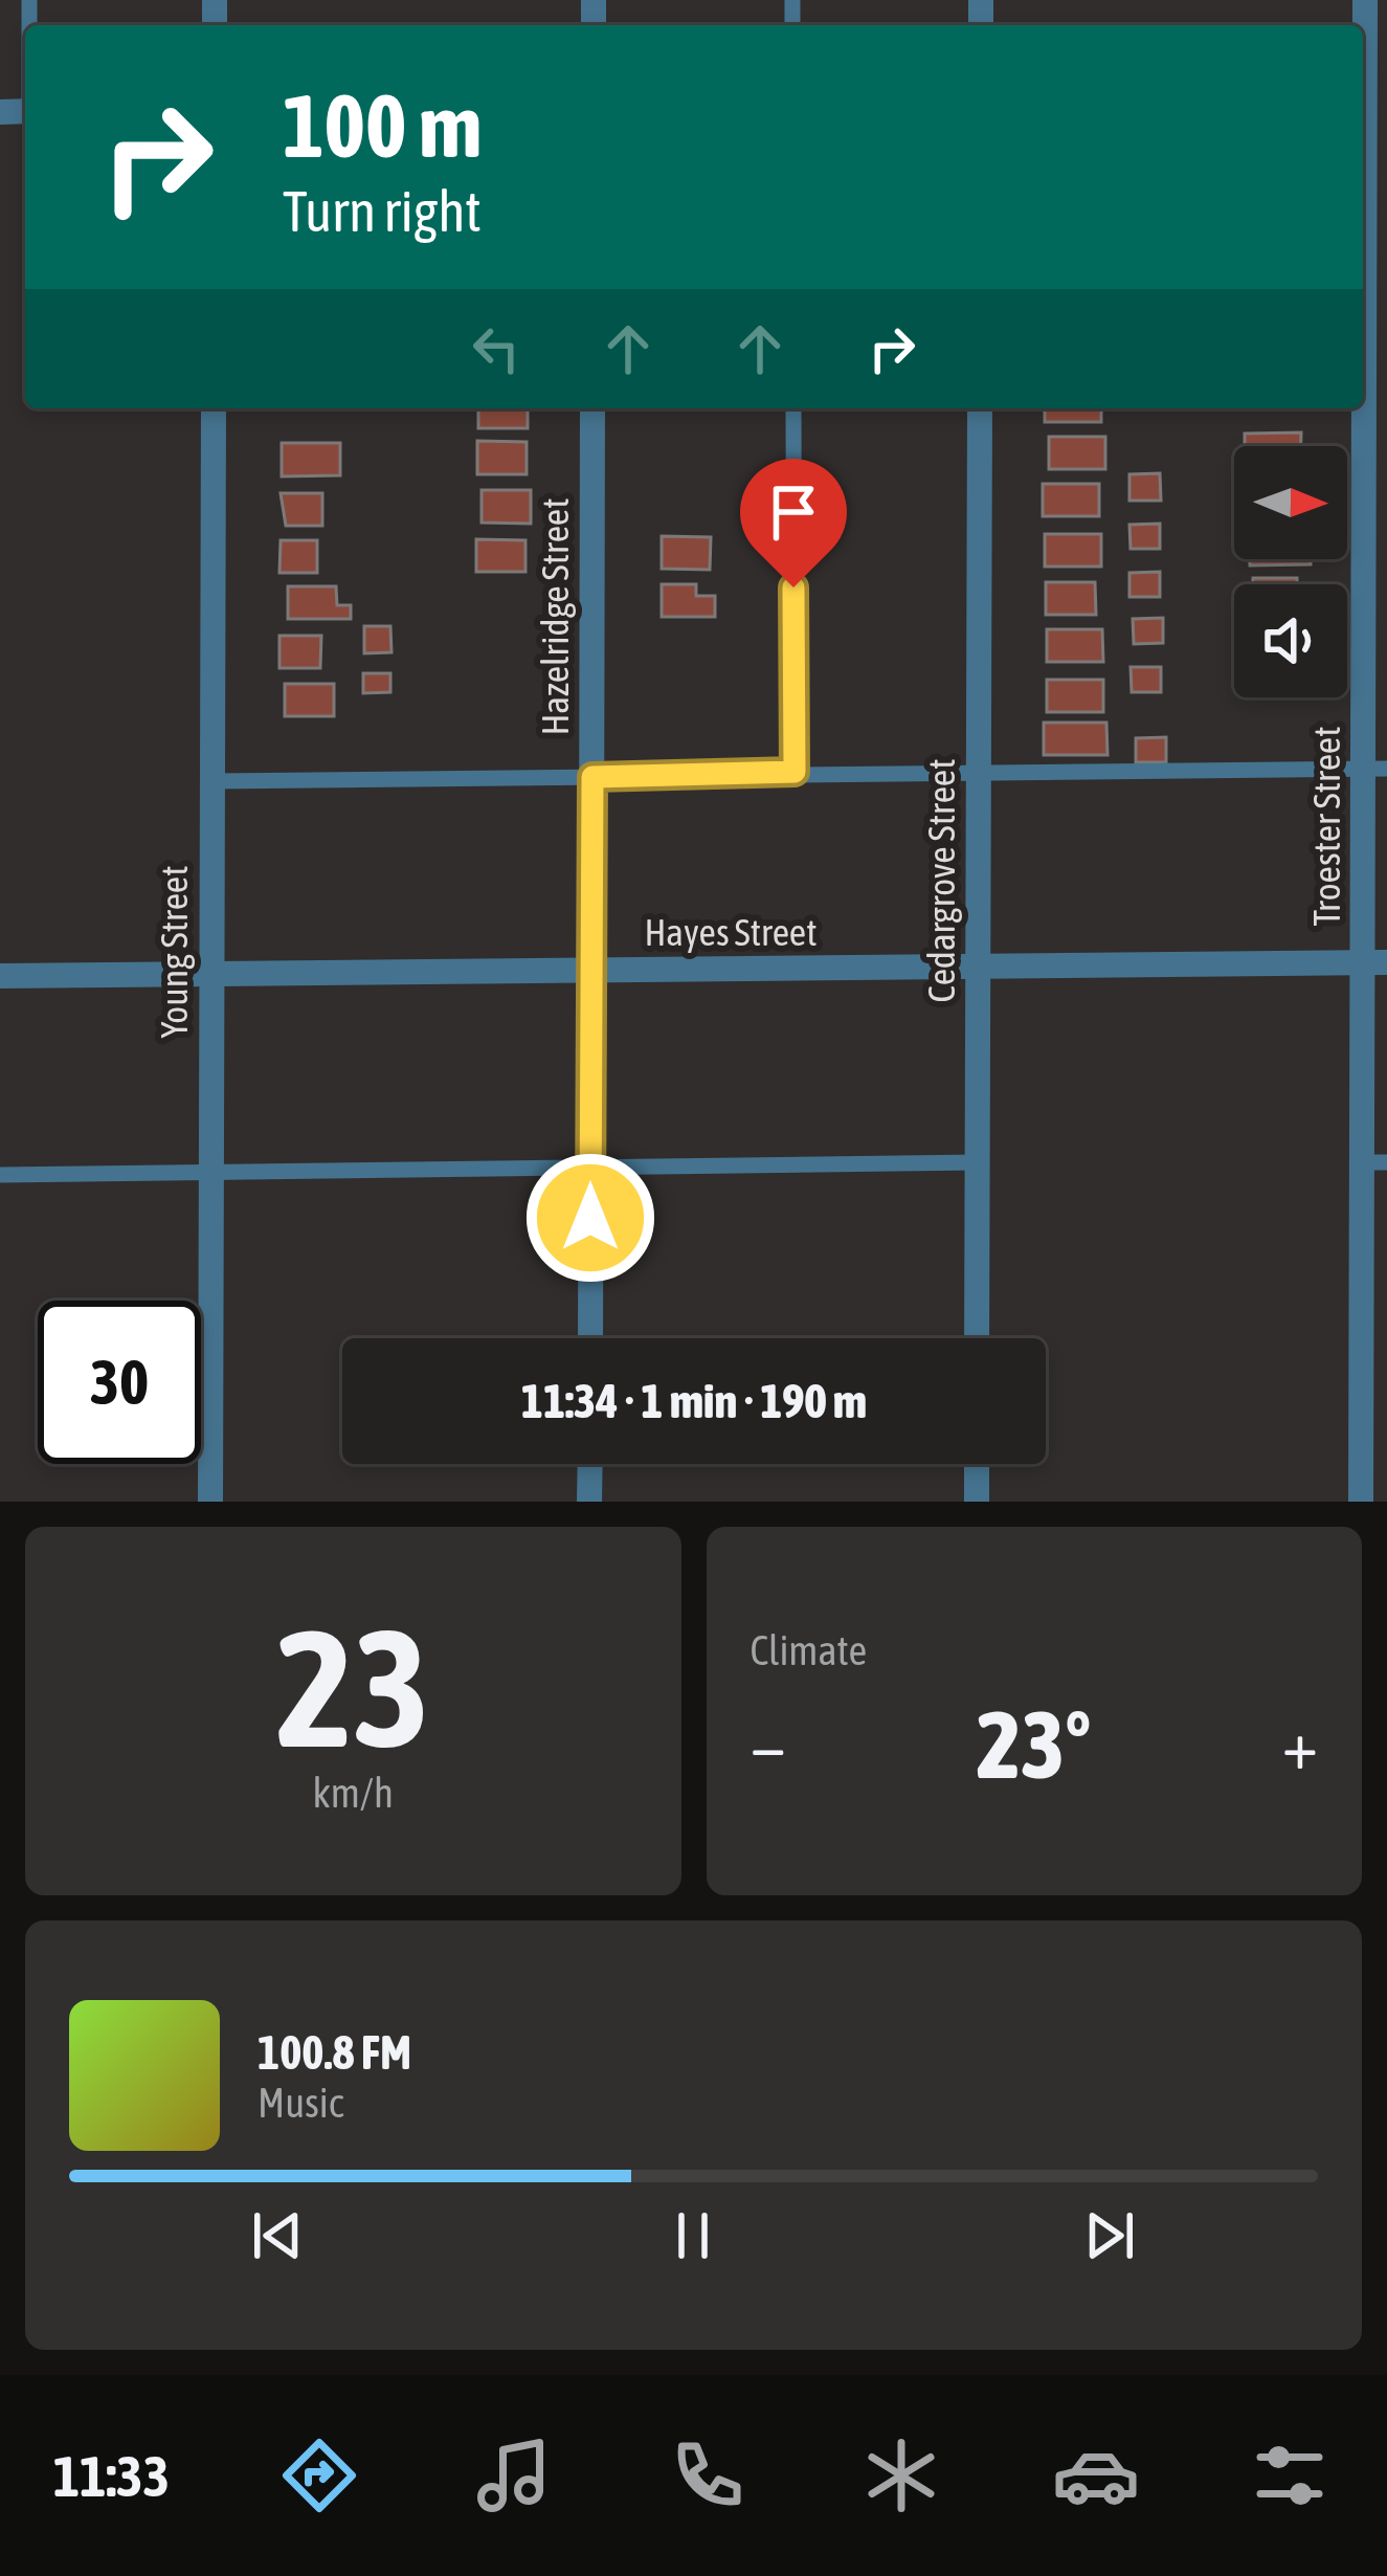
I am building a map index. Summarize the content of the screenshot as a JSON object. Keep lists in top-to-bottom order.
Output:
{
  "streets": {
    "street": [
      "Hazelridge Street",
      "Troester Street",
      "Cedargrove Street",
      "Hayes Street",
      "Young Street"
    ]
  },
  "crossings": [
    ["Hazelridge Street", "Hayes Street"],
    ["Troester Street", "Hayes Street"],
    ["Cedargrove Street", "Hayes Street"],
    ["Hayes Street", "Young Street"]
  ],
  "north": "right",
  "page": {
    "turn": ["100 m", "Turn right"],
    "limit": "30",
    "trip": "11:34 · 1 min · 190 m",
    "tile": [
      ["23", "km/h"],
      "Climate"
    ],
    "heat": ["−", "23°", "+"],
    "song": ["100.8 FM", "Music"],
    "tabs": "11:33"
  }
}
